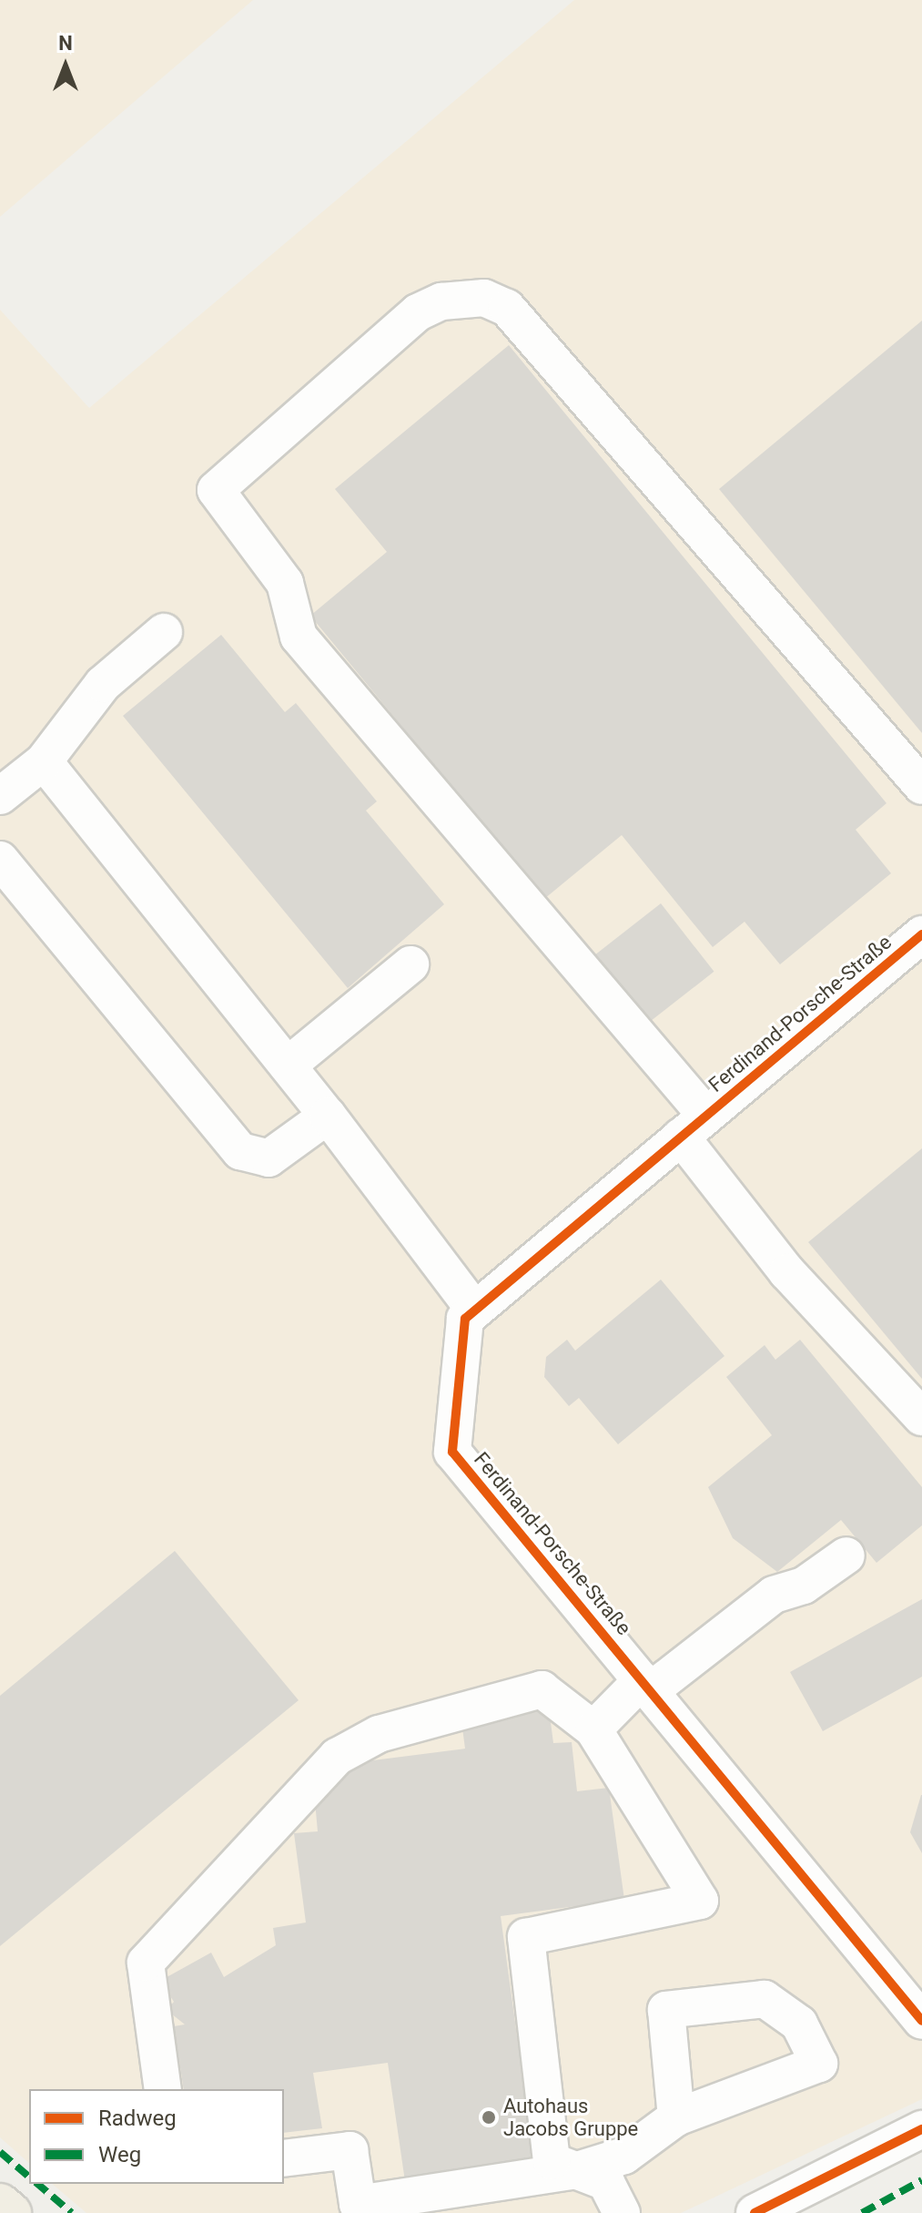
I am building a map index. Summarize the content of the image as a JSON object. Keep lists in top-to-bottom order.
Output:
{
  "streets": {
    "street": ["Ferdinand-Porsche-Straße"]
  },
  "places": ["Autohaus Jacobs Gruppe"],
  "legend": ["Radweg", "Weg"],
  "north": "top"
}
